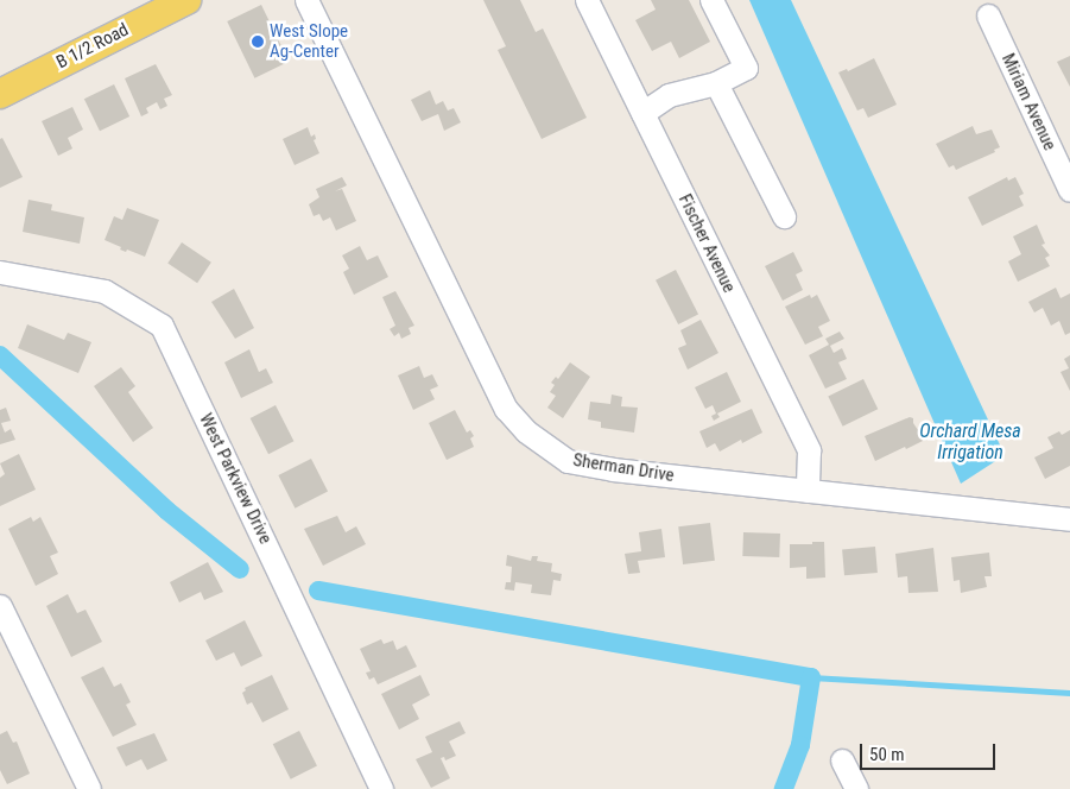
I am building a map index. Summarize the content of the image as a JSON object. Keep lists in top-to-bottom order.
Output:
{
  "streets": {
    "main road": ["B 1/2 Road"],
    "street": [
      "Miriam Avenue",
      "Fischer Avenue",
      "Sherman Drive",
      "West Parkview Drive"
    ]
  },
  "crossings": [
    ["Fischer Avenue", "Sherman Drive"]
  ],
  "water": ["Orchard Mesa Irrigation"],
  "places": ["West Slope Ag-Center"],
  "scale_bar": "50 m"
}
